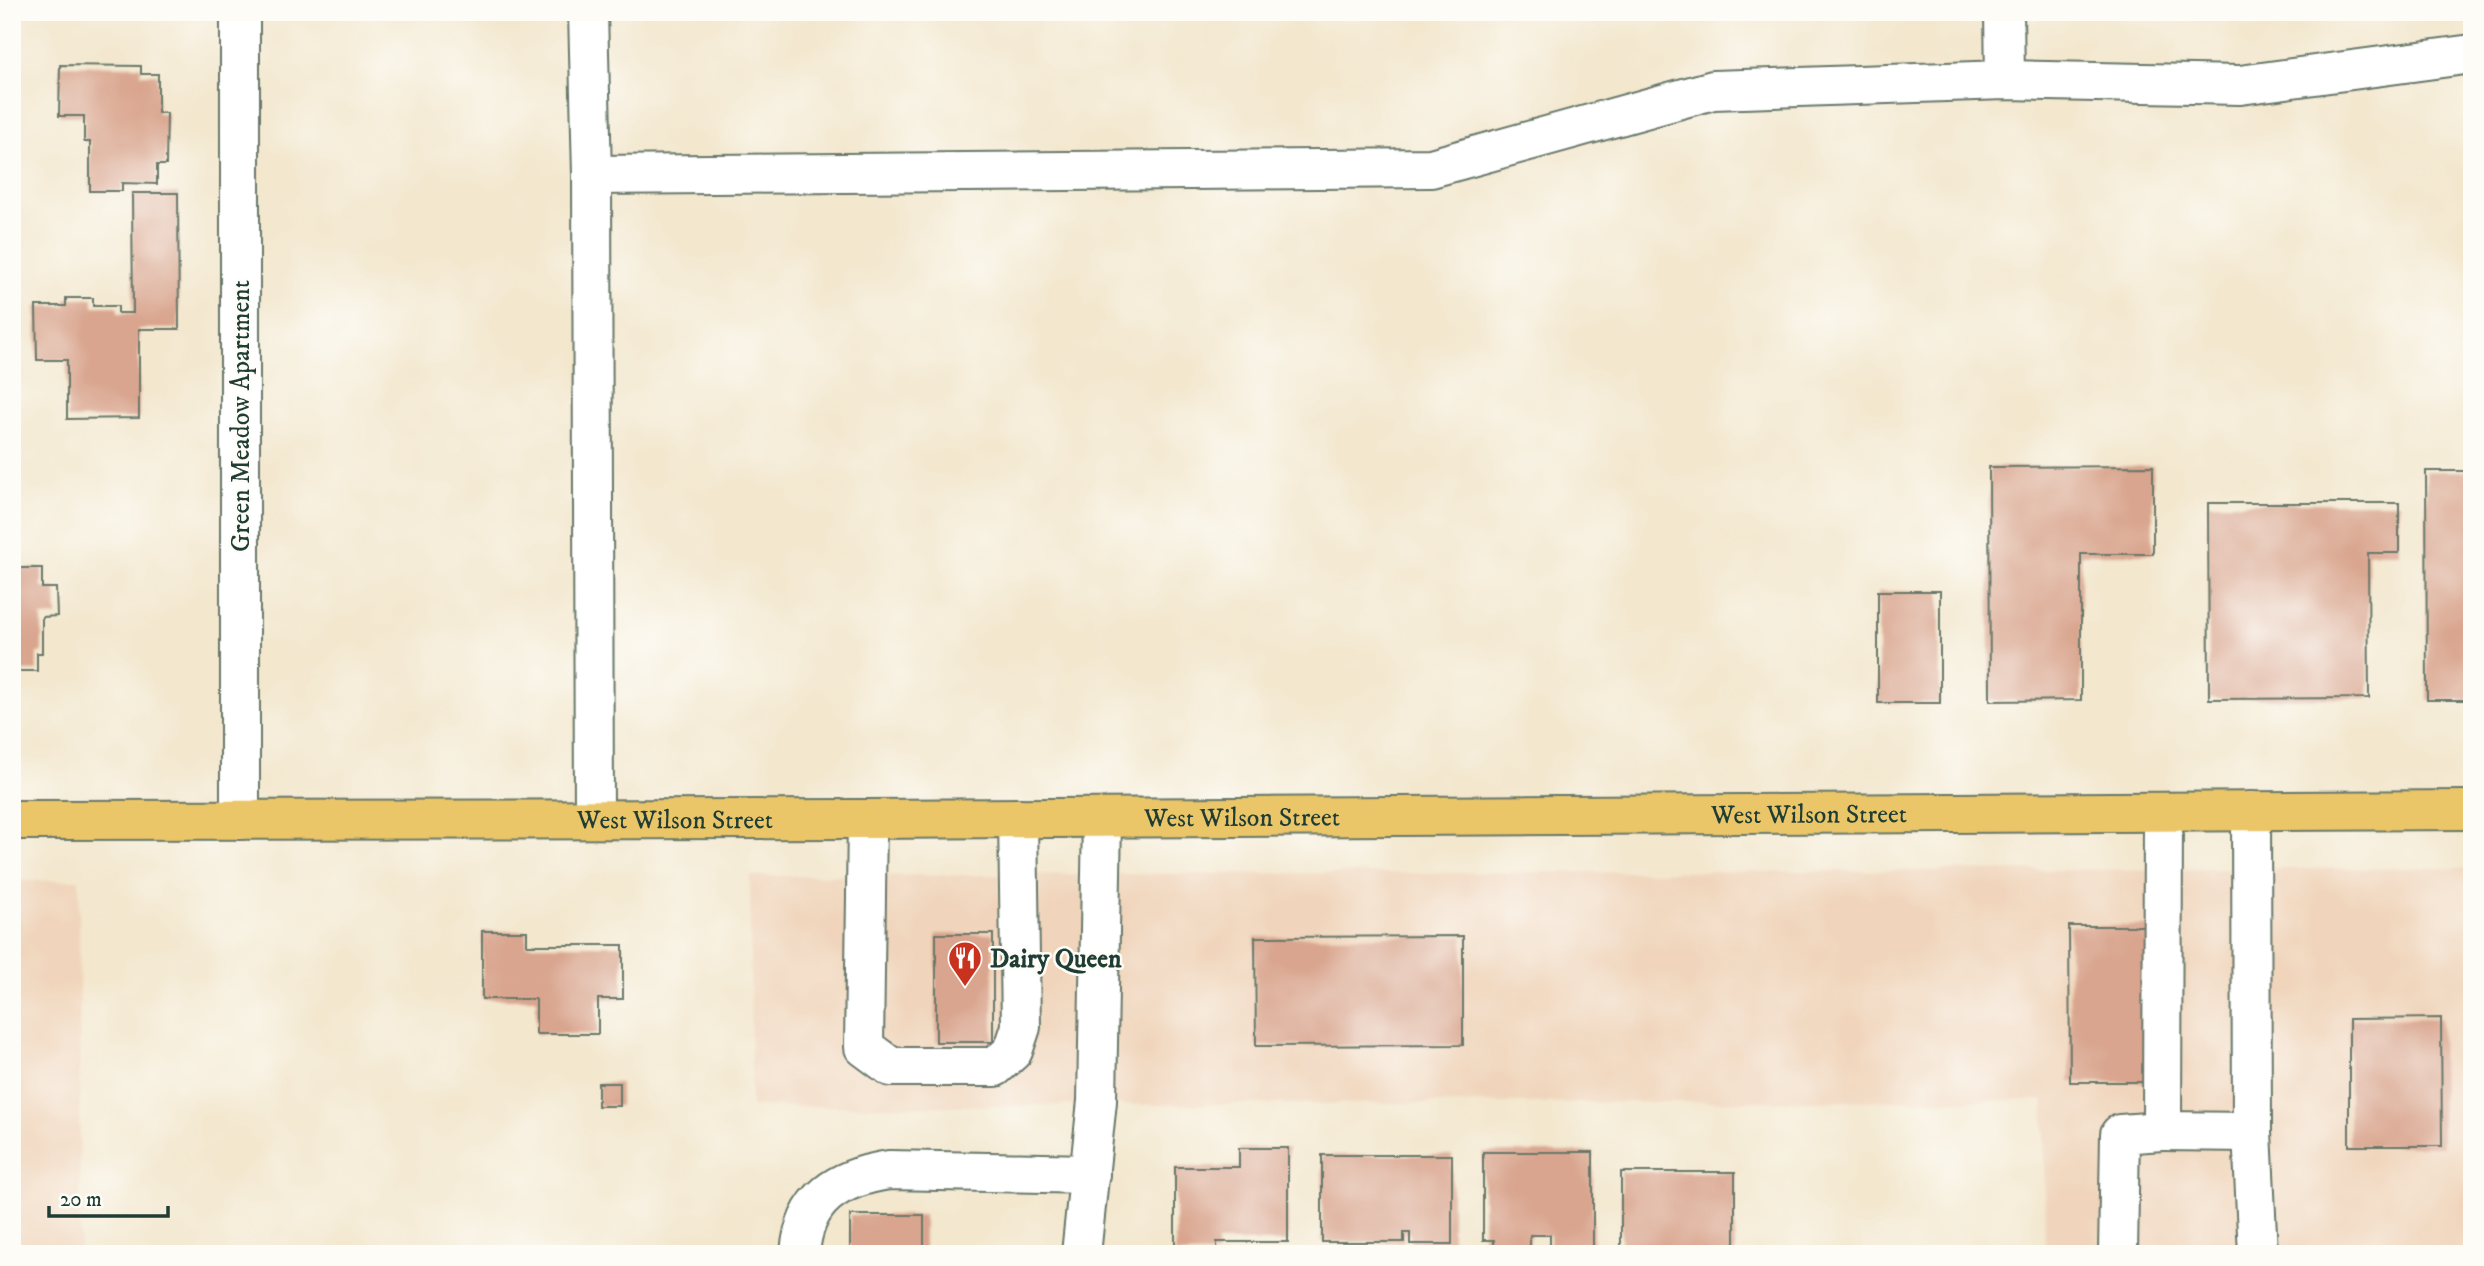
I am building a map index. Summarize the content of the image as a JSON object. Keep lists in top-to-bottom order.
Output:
{
  "streets": {
    "main road": ["West Wilson Street"],
    "street": ["Green Meadow Apartment"]
  },
  "crossings": [
    ["Green Meadow Apartment", "West Wilson Street"]
  ],
  "places": {
    "restaurant": ["Dairy Queen"]
  },
  "scale_bar": "20 m"
}
